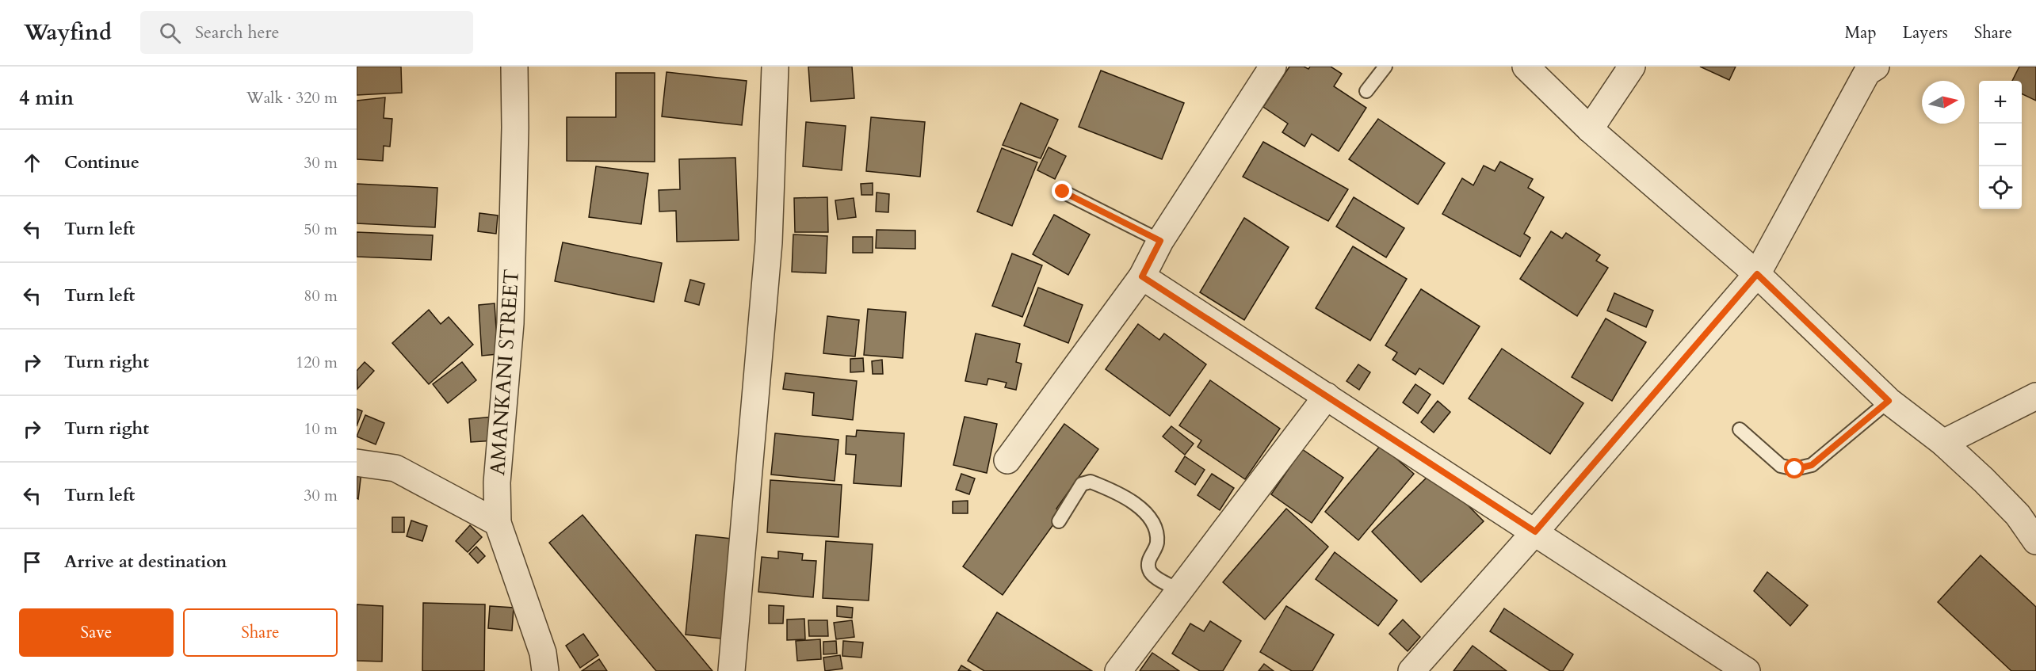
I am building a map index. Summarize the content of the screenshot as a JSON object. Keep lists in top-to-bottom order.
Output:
{
  "streets": {
    "street": ["AMANKANI STREET"]
  },
  "north": "right",
  "page": {
    "header": "Wayfind",
    "search": "Search here",
    "nav": ["Map", "Layers", "Share"],
    "heading": ["4 min", "Walk · 320 m"],
    "map_buttons": ["+", "−"],
    "list": [
      ["Continue", "30 m"],
      ["Turn left", "50 m"],
      ["Turn left", "80 m"],
      ["Turn right", "120 m"],
      ["Turn right", "10 m"],
      ["Turn left", "30 m"],
      "Arrive at destination"
    ],
    "buttons": ["Save", "Share"]
  }
}
